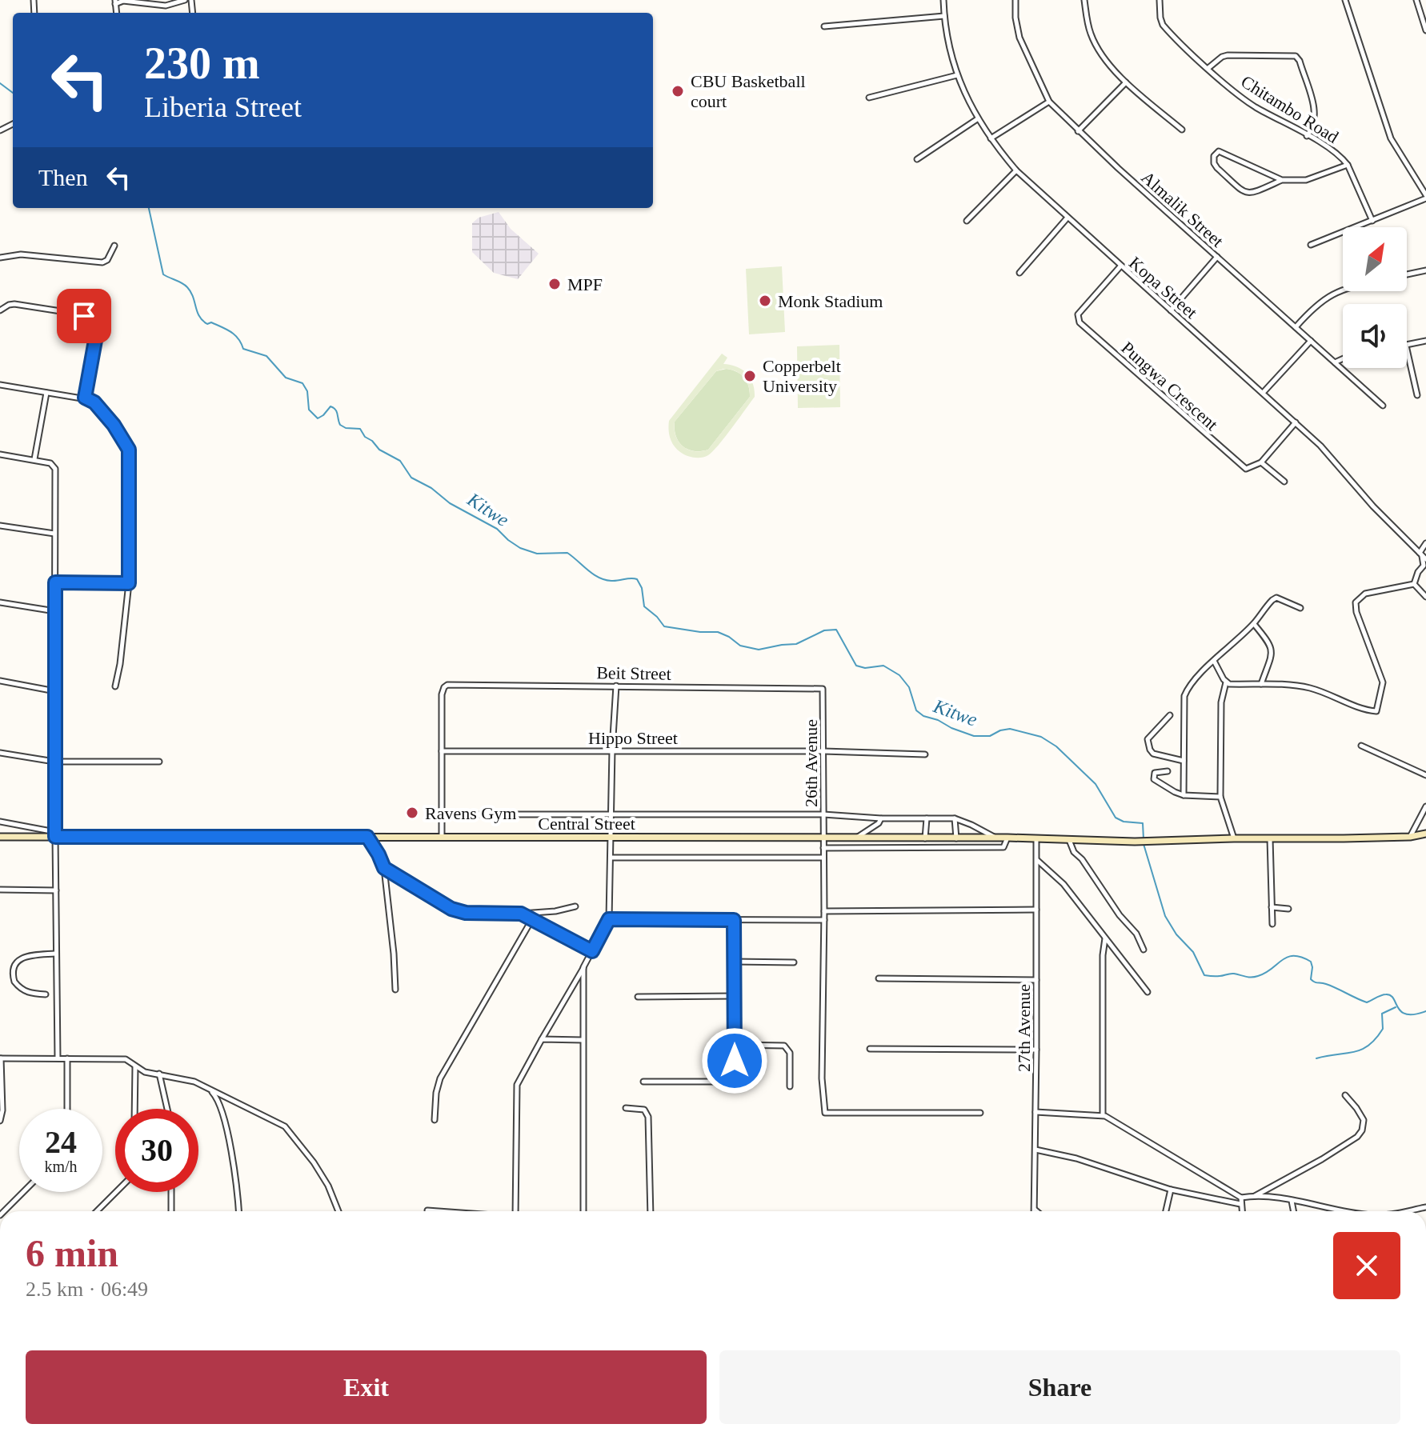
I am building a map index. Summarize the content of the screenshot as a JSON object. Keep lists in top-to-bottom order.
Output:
{
  "streets": {
    "street": [
      "Chitambo Road",
      "Almalik Street",
      "Kopa Street",
      "Pungwa Crescent",
      "Beit Street",
      "Hippo Street",
      "26th Avenue",
      "Central Street",
      "27th Avenue"
    ]
  },
  "crossings": [
    ["Kopa Street", "Pungwa Crescent"],
    ["Beit Street", "Hippo Street"],
    ["Beit Street", "26th Avenue"],
    ["Hippo Street", "26th Avenue"],
    ["26th Avenue", "Central Street"],
    ["Central Street", "27th Avenue"]
  ],
  "water": ["Kitwe"],
  "places": [
    "CBU Basketball court",
    "MPF",
    "Monk Stadium",
    "Copperbelt University",
    "Ravens Gym"
  ],
  "north": "top right",
  "page": {
    "turn": ["230 m", "Liberia Street"],
    "then": "Then",
    "speed": "24 km/h",
    "limit": "30",
    "heading": ["6 min", "2.5 km · 06:49"],
    "buttons": ["Exit", "Share"]
  }
}
